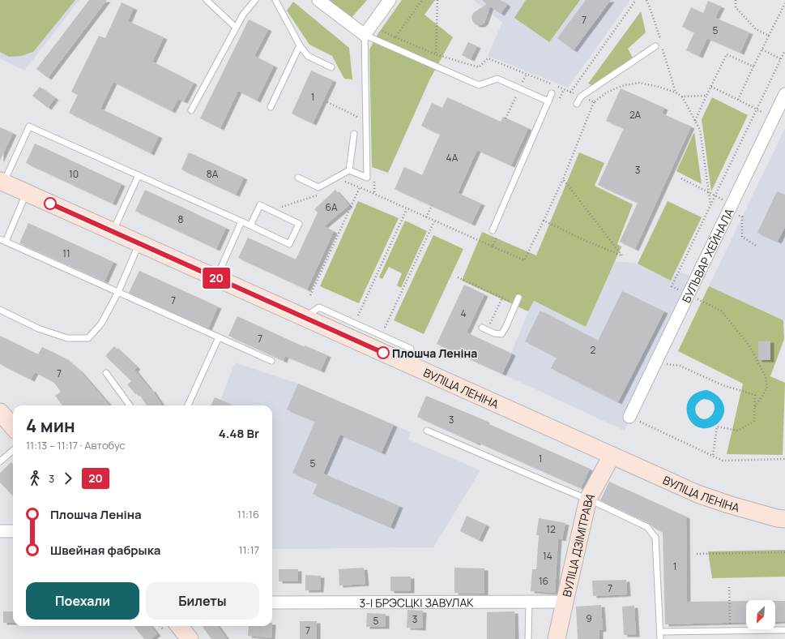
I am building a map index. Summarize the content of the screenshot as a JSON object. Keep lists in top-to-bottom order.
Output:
{
  "streets": {
    "main road": ["ВУЛІЦА ЛЕНІНА", "ВУЛІЦА ДЗІМІТРАВА"],
    "street": ["БУЛЬВАР ХЕЙНАЛА", "3-І БРЭСЦКІ ЗАВУЛАК"]
  },
  "crossings": [
    ["ВУЛІЦА ЛЕНІНА", "ВУЛІЦА ДЗІМІТРАВА"],
    ["ВУЛІЦА ДЗІМІТРАВА", "3-І БРЭСЦКІ ЗАВУЛАК"]
  ],
  "places": ["Плошча Леніна"],
  "lines": ["bus line 20"],
  "house_numbers": [
    "7",
    "5",
    "1",
    "2А",
    "4А",
    "3",
    "10",
    "8А",
    "6А",
    "8",
    "11",
    "7",
    "4",
    "7",
    "2",
    "7",
    "3",
    "1",
    "5",
    "12",
    "14",
    "1",
    "16",
    "7",
    "9",
    "3",
    "5",
    "7"
  ],
  "north": "bottom left",
  "page": {
    "on_map": "20",
    "heading": ["4 мин", "11:13 – 11:17 · Автобус", "4.48 Br"],
    "legs": ["3", "20"],
    "list": [
      {
        "name": "Плошча Леніна",
        "value": "11:16"
      },
      {
        "name": "Швейная фабрыка",
        "value": "11:17"
      }
    ],
    "buttons": ["Поехали", "Билеты"]
  }
}
